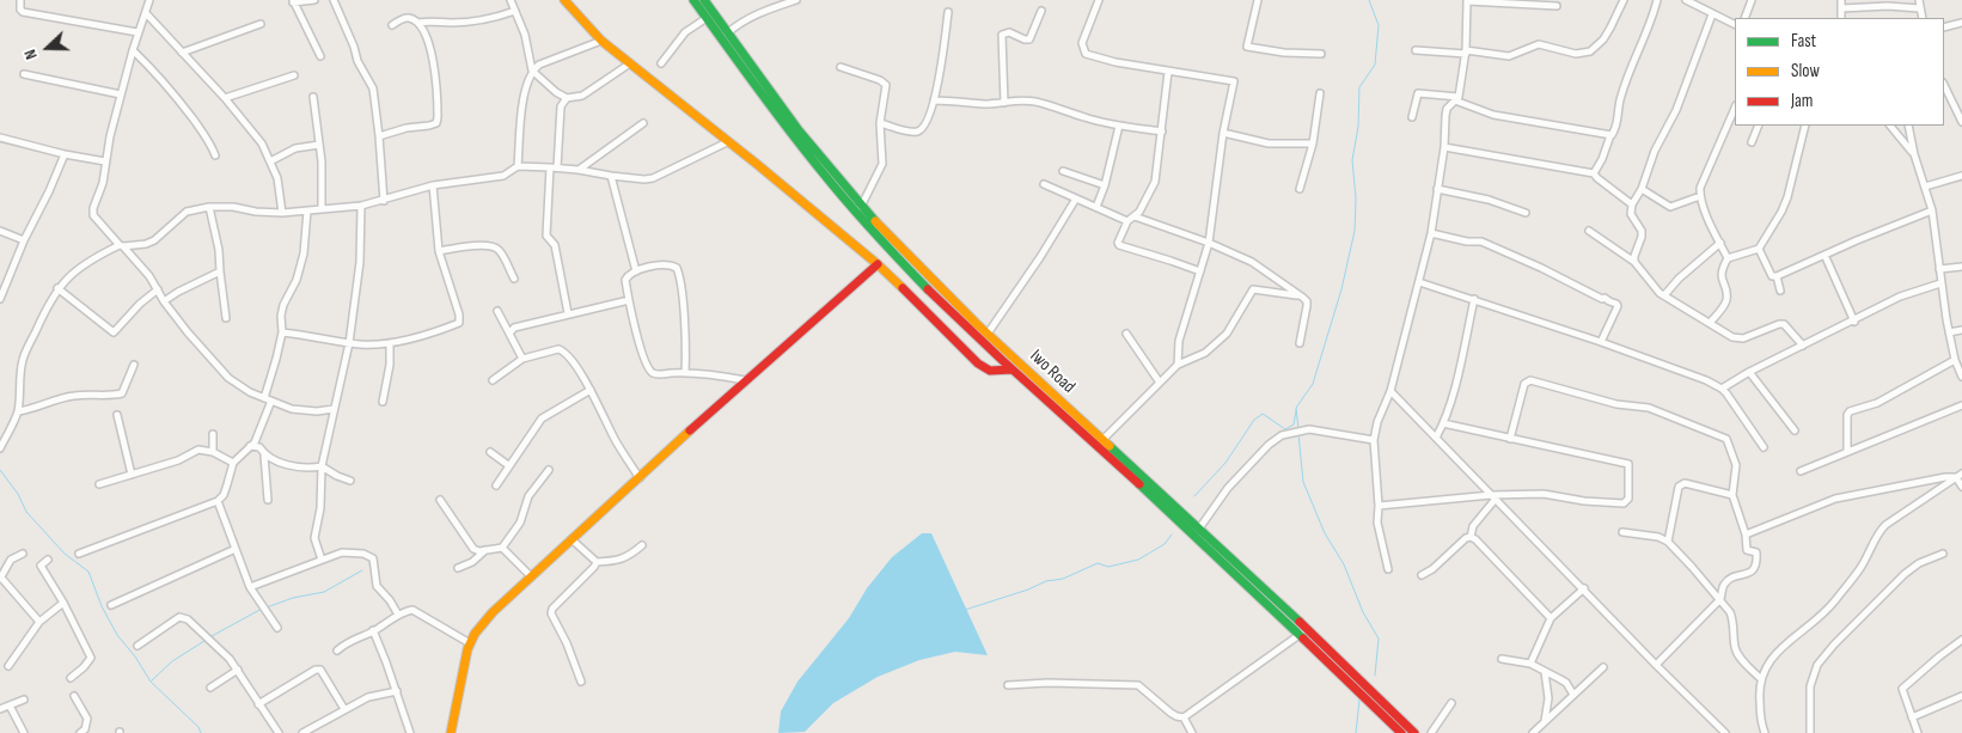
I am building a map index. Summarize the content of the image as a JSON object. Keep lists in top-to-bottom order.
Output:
{
  "streets": {
    "main road": ["Iwo Road"]
  },
  "legend": ["Fast", "Slow", "Jam"],
  "north": "left"
}
